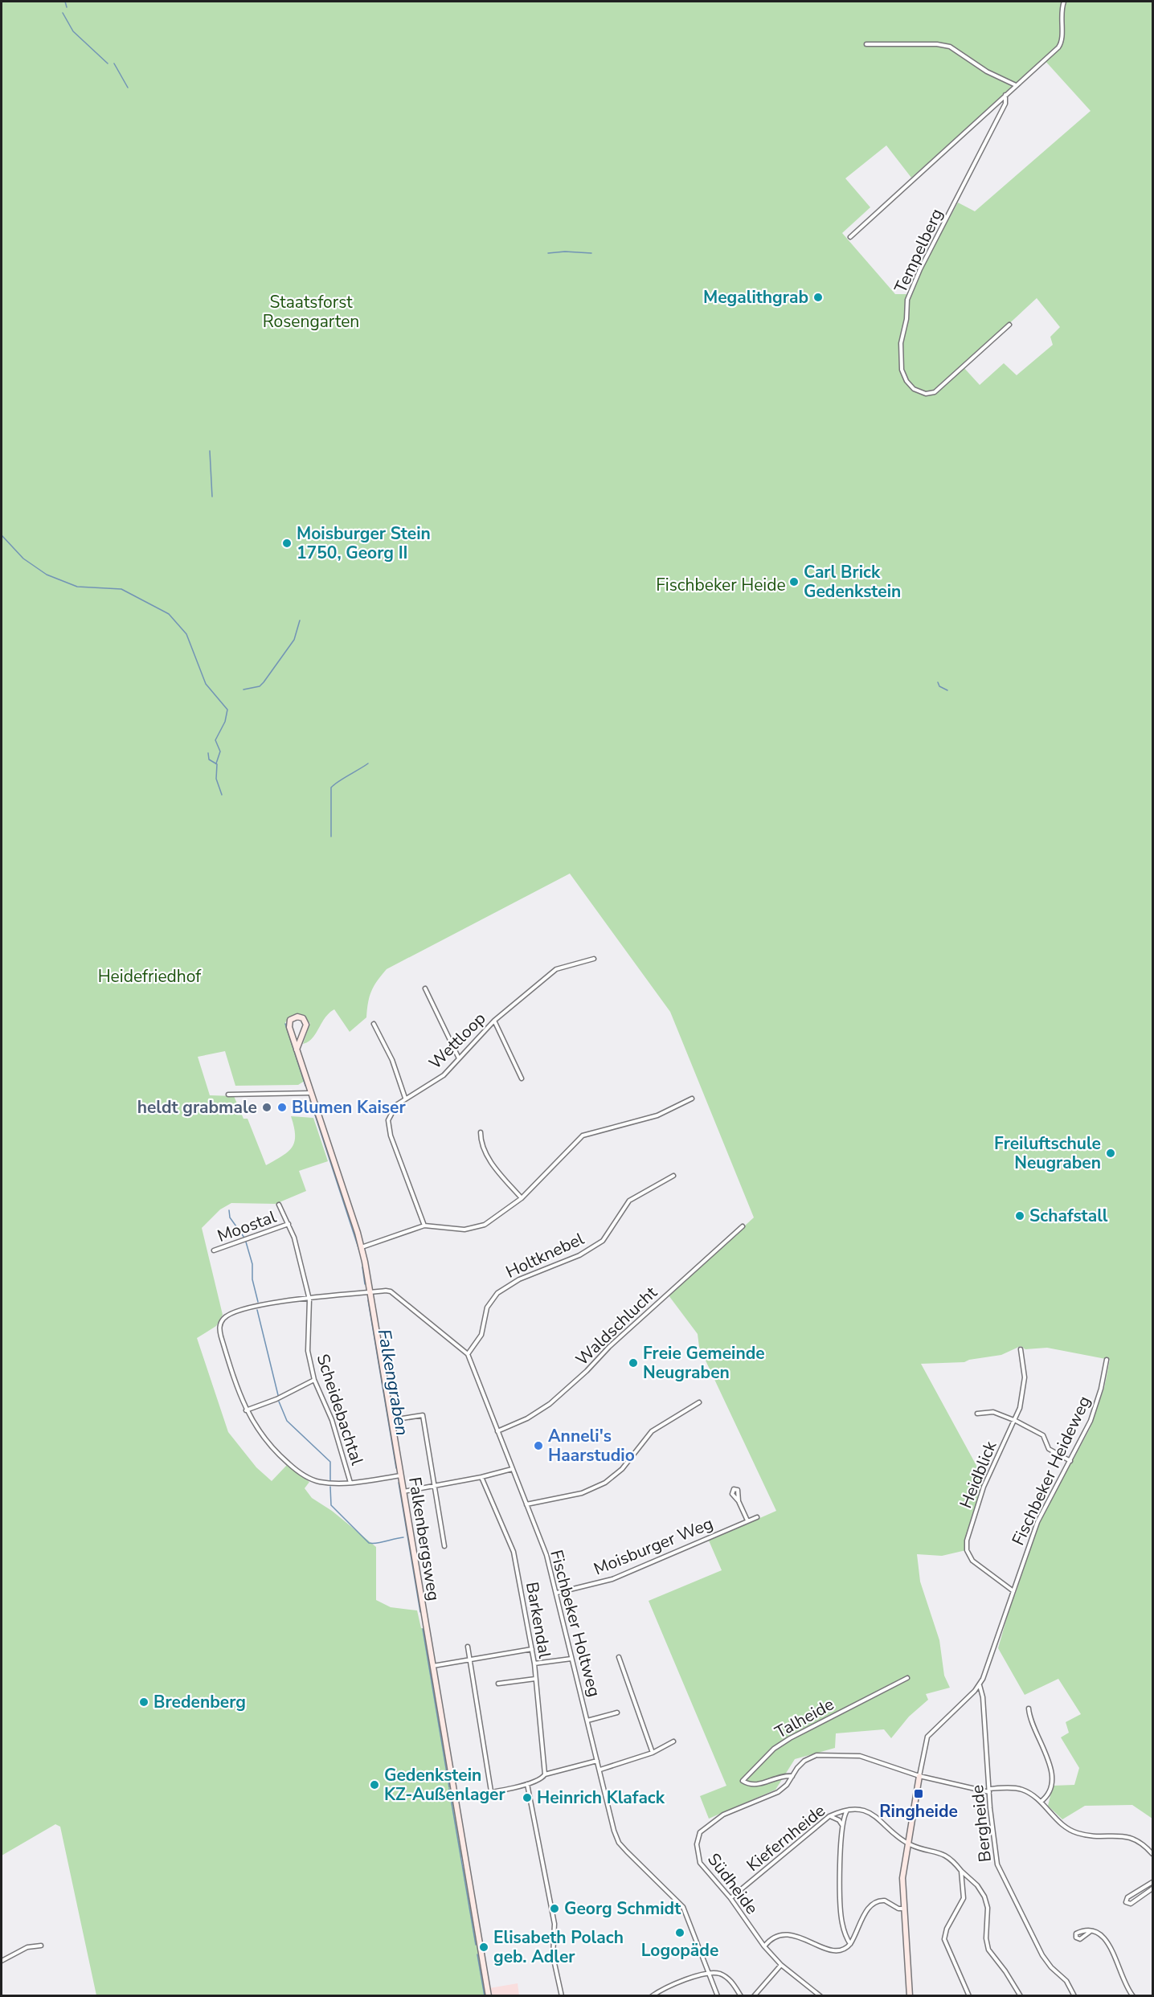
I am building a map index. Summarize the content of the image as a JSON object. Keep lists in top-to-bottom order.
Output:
{
  "streets": {
    "street": [
      "Tempelberg",
      "Wettloop",
      "Moostal",
      "Holtknebel",
      "Waldschlucht",
      "Scheidebachtal",
      "Fischbeker Heideweg",
      "Heidblick",
      "Falkenbergsweg",
      "Moisburger Weg",
      "Barkendal",
      "Fischbeker Holtweg",
      "Talheide",
      "Bergheide",
      "Kiefernheide",
      "Südheide"
    ]
  },
  "crossings": [
    ["Moostal", "Scheidebachtal"],
    ["Holtknebel", "Fischbeker Holtweg"],
    ["Waldschlucht", "Fischbeker Holtweg"],
    ["Fischbeker Heideweg", "Heidblick"],
    ["Fischbeker Heideweg", "Bergheide"],
    ["Moisburger Weg", "Fischbeker Holtweg"],
    ["Talheide", "Südheide"],
    ["Kiefernheide", "Südheide"]
  ],
  "water": ["Falkengraben"],
  "parks": ["Staatsforst Rosengarten", "Fischbeker Heide", "Heidefriedhof"],
  "places": {
    "other": [
      "Megalithgrab",
      "Moisburger Stein 1750, Georg II",
      "Carl Brick Gedenkstein",
      "heldt grabmale",
      "Blumen Kaiser",
      "Freiluftschule Neugraben",
      "Schafstall",
      "Freie Gemeinde Neugraben",
      "Anneli's Haarstudio",
      "Bredenberg",
      "Gedenkstein KZ-Außenlager",
      "Heinrich Klafack",
      "Georg Schmidt",
      "Logopäde",
      "Elisabeth Polach geb. Adler"
    ],
    "transit": ["Ringheide"]
  }
}
